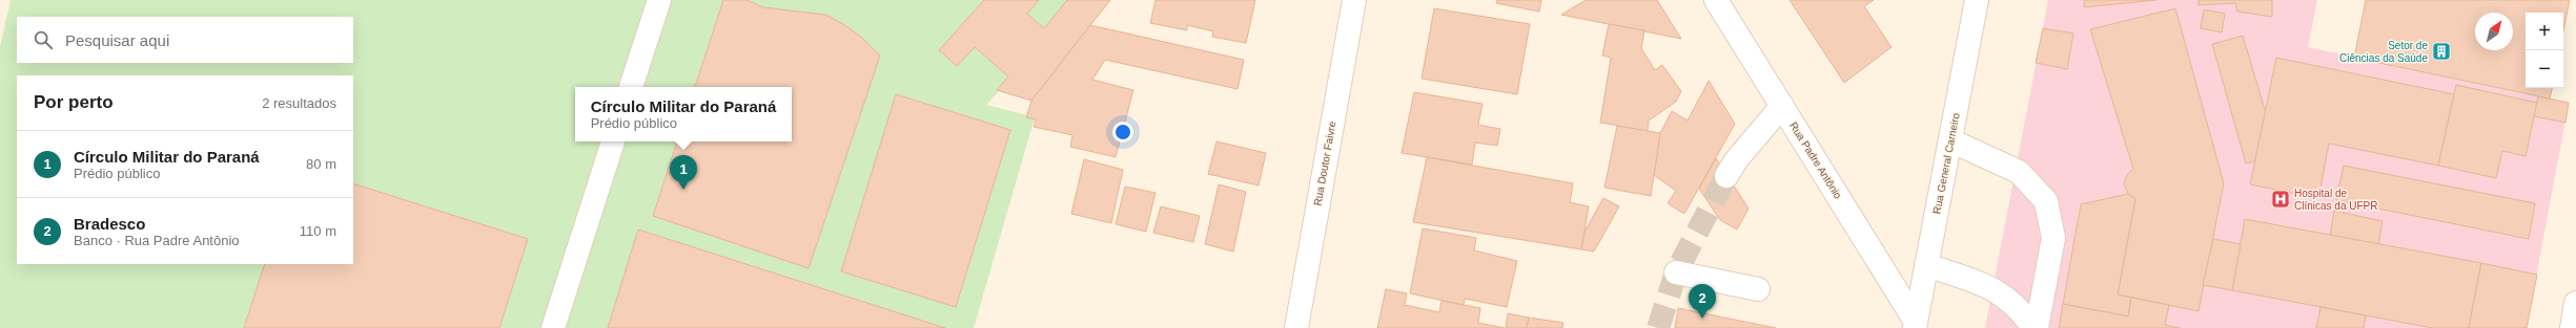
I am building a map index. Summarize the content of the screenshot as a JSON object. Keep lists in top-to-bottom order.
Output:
{
  "streets": {
    "street": ["Rua Padre Antônio", "Rua Doutor Faivre", "Rua General Carneiro"]
  },
  "crossings": [
    ["Rua Padre Antônio", "Rua General Carneiro"]
  ],
  "places": {
    "building": ["Setor de Ciências da Saúde"],
    "hospital": ["Hospital de Clínicas da UFPR"]
  },
  "north": "top right",
  "page": {
    "map_buttons": ["+", "−"],
    "search": "Pesquisar aqui",
    "heading": ["Por perto", "2 resultados"],
    "popup": ["Círculo Militar do Paraná", "Prédio público"],
    "list": [
      {
        "mark": "1",
        "name": "Círculo Militar do Paraná",
        "note": "Prédio público",
        "value": "80 m"
      },
      {
        "mark": "2",
        "name": "Bradesco",
        "note": "Banco · Rua Padre Antônio",
        "value": "110 m"
      }
    ],
    "pins": ["1", "2"]
  }
}
